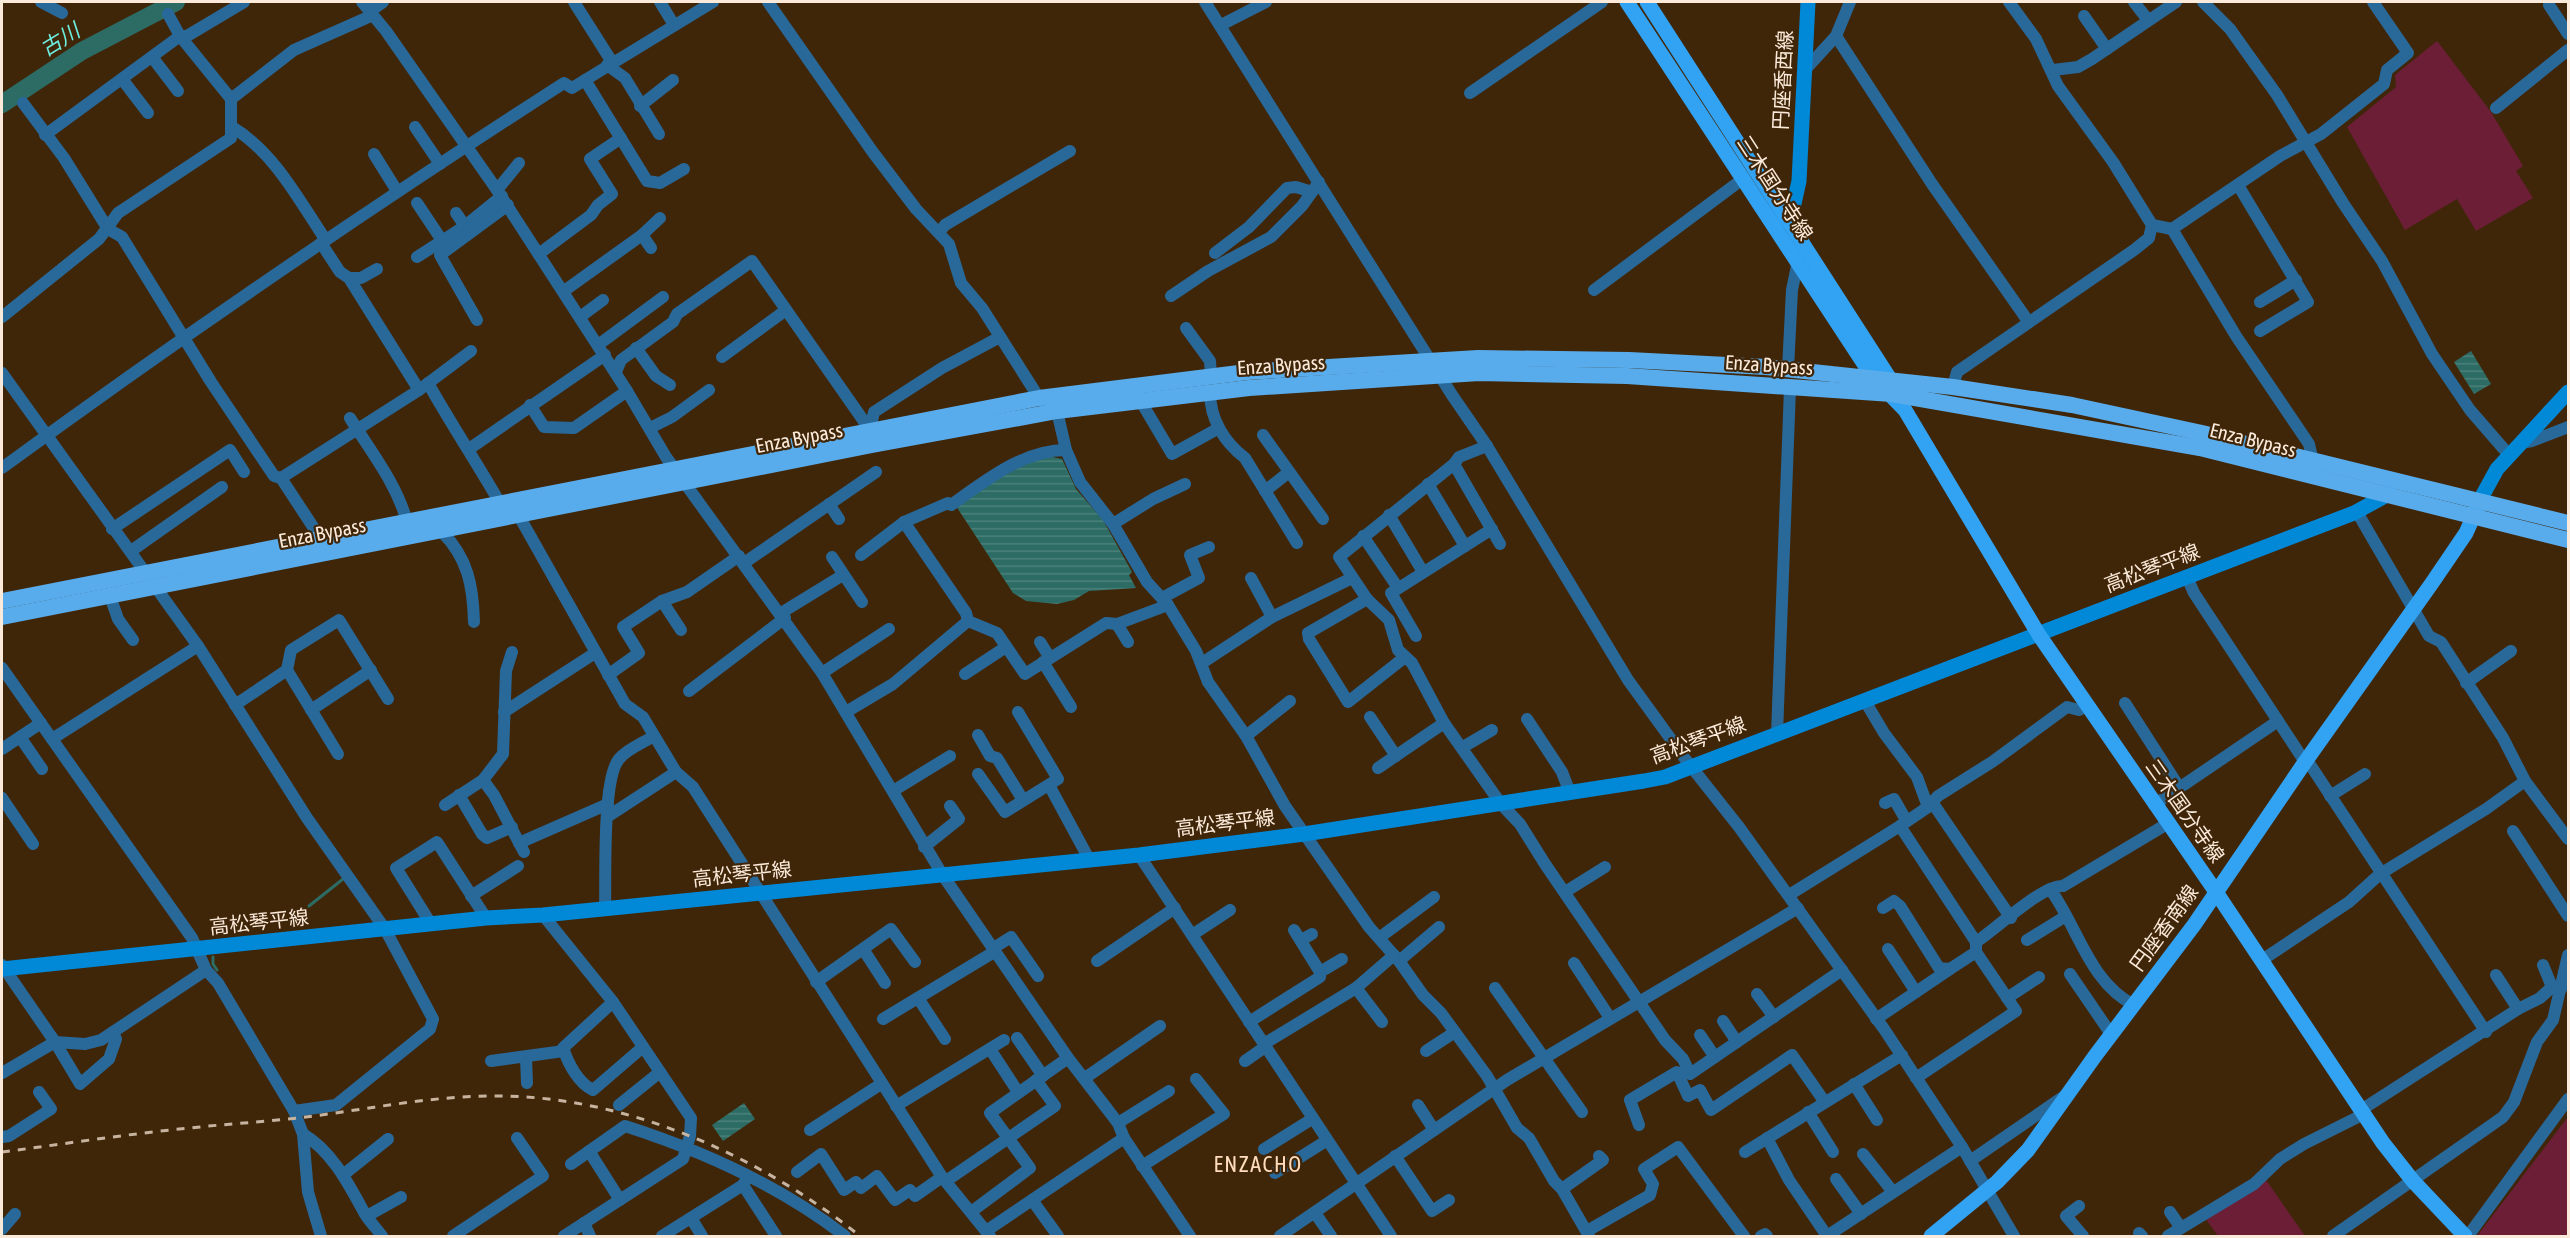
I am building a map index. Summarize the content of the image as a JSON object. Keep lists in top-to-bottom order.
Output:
{
  "streets": {
    "highway": ["Enza Bypass"],
    "main road": [
      "円座香西線",
      "三木国分寺線",
      "高松琴平線",
      "円座香南線"
    ]
  },
  "crossings": [
    ["円座香西線", "三木国分寺線"],
    ["三木国分寺線", "Enza Bypass"],
    ["三木国分寺線", "高松琴平線"],
    ["三木国分寺線", "円座香南線"],
    ["Enza Bypass", "高松琴平線"],
    ["Enza Bypass", "円座香南線"]
  ],
  "districts": ["ENZACHO"],
  "water": ["古川"]
}
